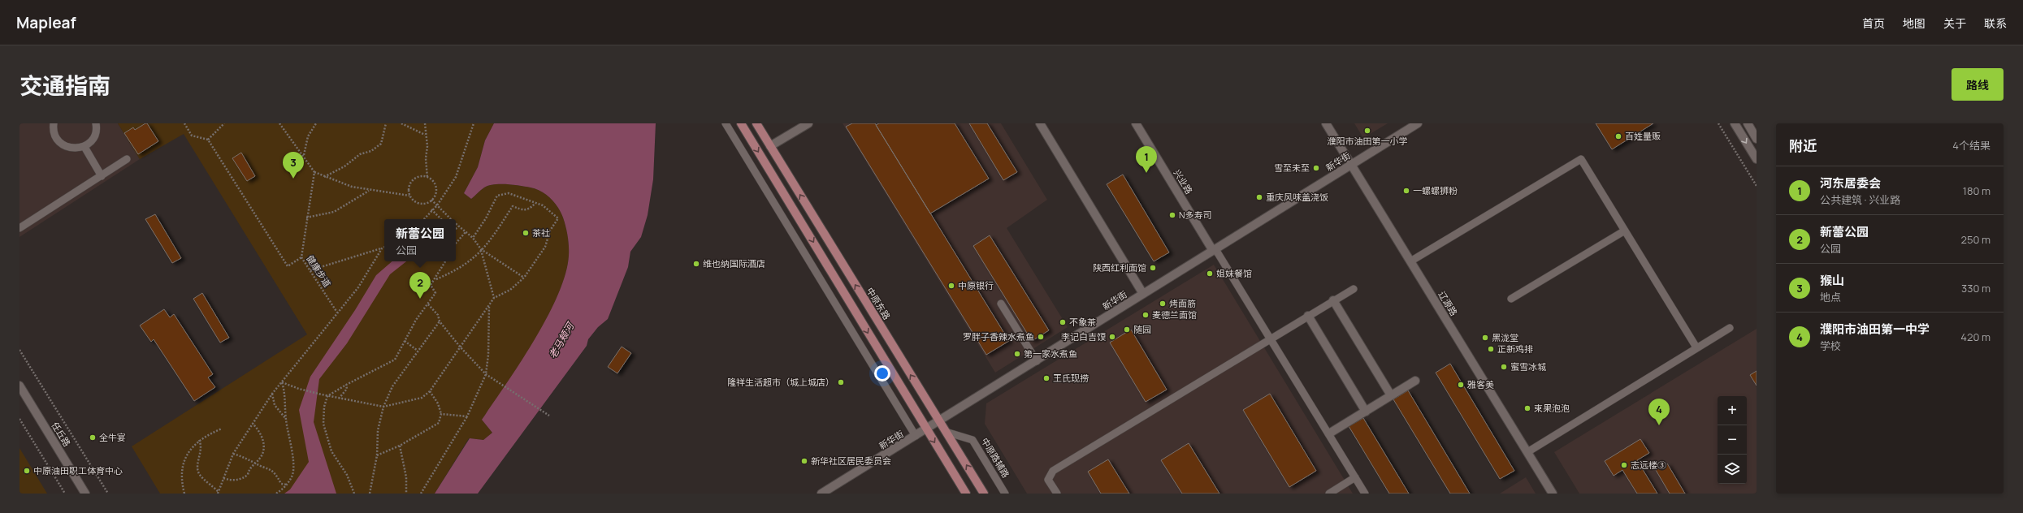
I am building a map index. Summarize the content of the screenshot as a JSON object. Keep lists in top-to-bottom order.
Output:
{
  "streets": {
    "main road": ["中原东路"],
    "street": [
      "新华街",
      "兴业路",
      "辽源路",
      "任丘路"
    ],
    "lane": ["中原路辅路"],
    "path": ["健康步道"]
  },
  "crossings": [
    ["新华街", "兴业路"],
    ["新华街", "中原东路"],
    ["新华街", "辽源路"],
    ["中原东路", "中原路辅路"]
  ],
  "water": ["老马颊河"],
  "places": [
    "濮阳市油田第一小学",
    "百姓量贩",
    "雪至未至",
    "一螺螺狮粉",
    "重庆风味盖浇饭",
    "N多寿司",
    "茶社",
    "维也纳国际酒店",
    "陕西红利面馆",
    "姐妹餐馆",
    "中原银行",
    "烤面筋",
    "麦德兰面馆",
    "不象茶",
    "随园",
    "罗胖子香辣水煮鱼",
    "李记白吉馍",
    "黑泷堂",
    "正新鸡排",
    "第一家水煮鱼",
    "蜜雪冰城",
    "王氏现捞",
    "隆祥生活超市（城上城店）",
    "雅客美",
    "束果泡泡",
    "全牛宴",
    "新华社区居民委员会",
    "志远楼③",
    "中原油田职工体育中心"
  ],
  "page": {
    "header": "Mapleaf",
    "nav": [
      "首页",
      "地图",
      "关于",
      "联系"
    ],
    "title": "交通指南",
    "buttons": "路线",
    "heading": ["附近", "4个结果"],
    "pins": [
      "1",
      "3",
      "2",
      "4"
    ],
    "list": [
      {
        "mark": "1",
        "name": "河东居委会",
        "note": "公共建筑 · 兴业路",
        "value": "180 m"
      },
      {
        "mark": "2",
        "name": "新蕾公园",
        "note": "公园",
        "value": "250 m"
      },
      {
        "mark": "3",
        "name": "猴山",
        "note": "地点",
        "value": "330 m"
      },
      {
        "mark": "4",
        "name": "濮阳市油田第一中学",
        "note": "学校",
        "value": "420 m"
      }
    ],
    "popup": ["新蕾公园", "公园"],
    "map_buttons": ["+", "−"]
  }
}
